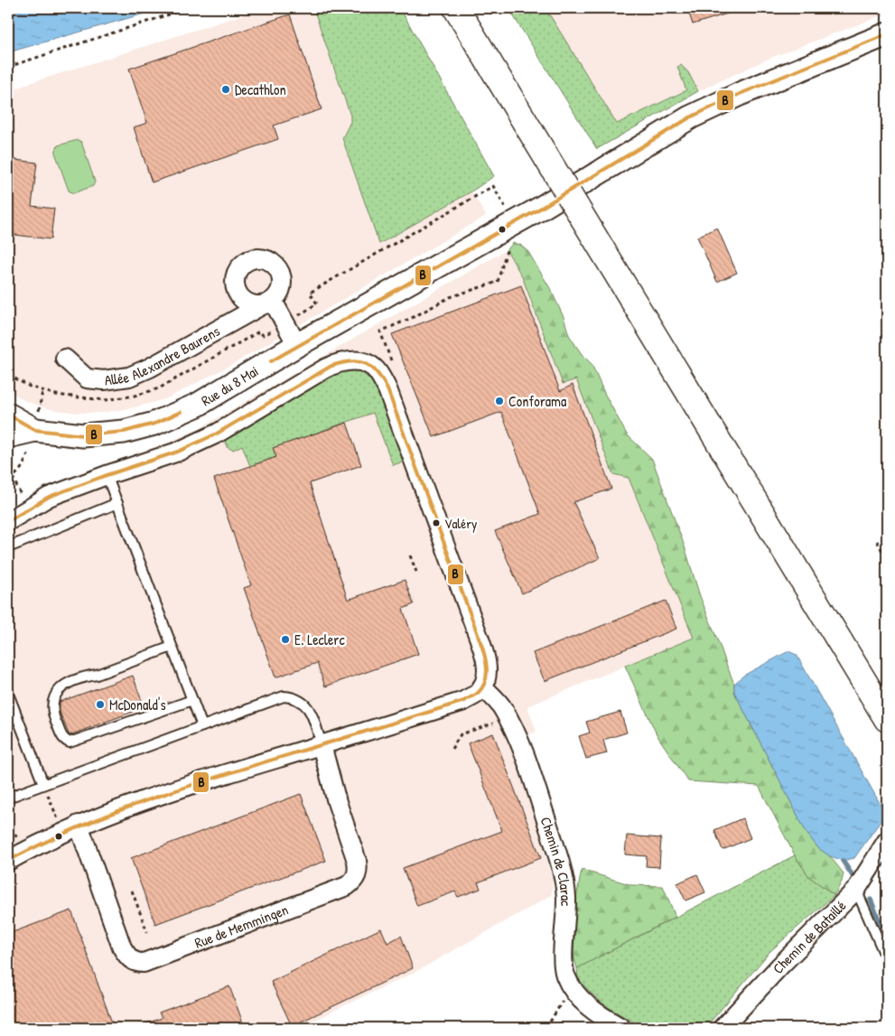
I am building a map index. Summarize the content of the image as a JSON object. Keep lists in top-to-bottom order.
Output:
{
  "streets": {
    "street": [
      "Allée Alexandre Baurens",
      "Rue du 8 Mai",
      "Chemin de Clarac",
      "Rue de Memmingen",
      "Chemin de Bataillé"
    ]
  },
  "crossings": [
    ["Allée Alexandre Baurens", "Rue du 8 Mai"]
  ],
  "places": [
    "Decathlon",
    "Conforama",
    "Valéry",
    "E. Leclerc",
    "McDonald's"
  ],
  "lines": ["transit line B"]
}
